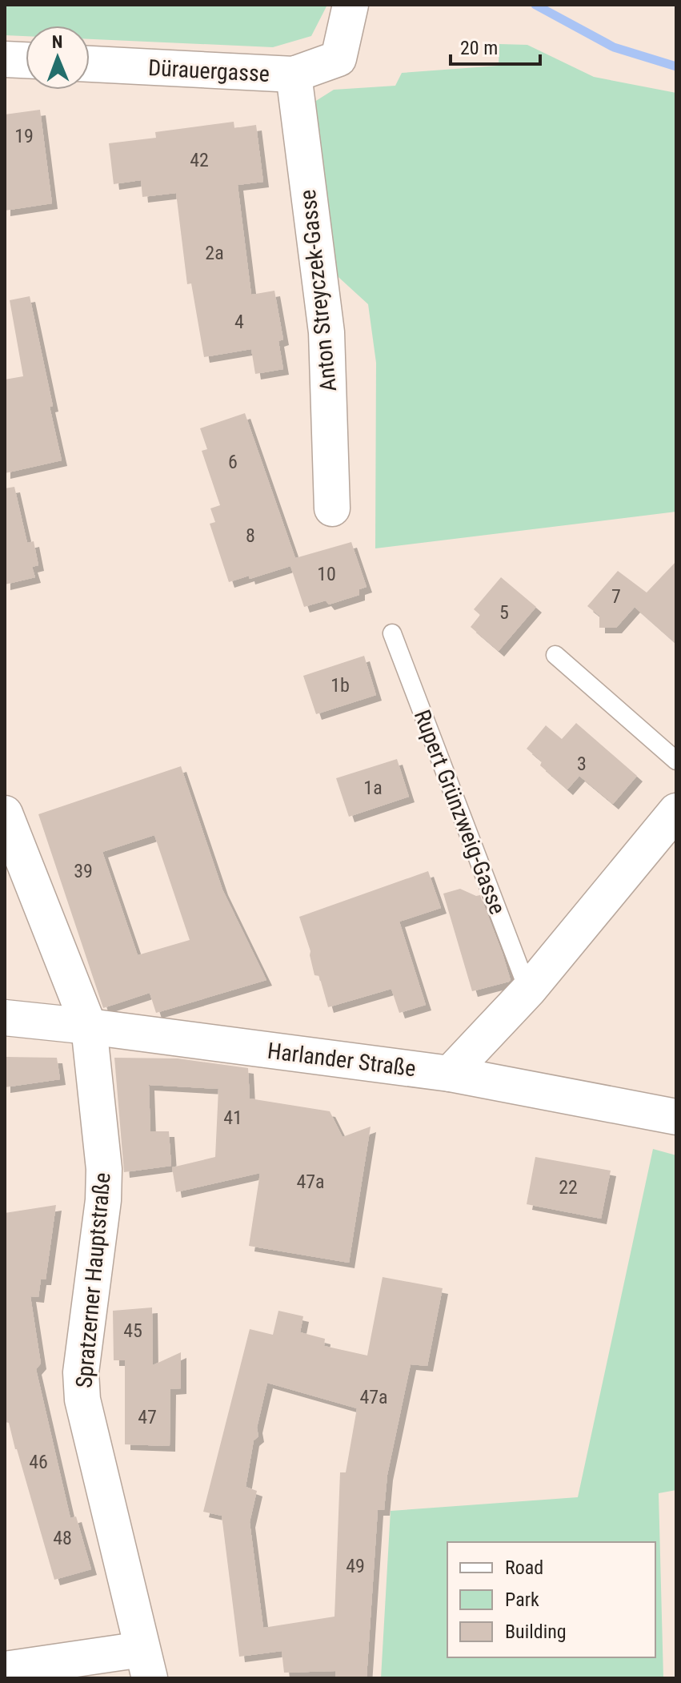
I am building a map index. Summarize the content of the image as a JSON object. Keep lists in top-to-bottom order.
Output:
{
  "streets": {
    "street": [
      "Dürauergasse",
      "Anton Streyczek-Gasse",
      "Harlander Straße",
      "Spratzerner Hauptstraße"
    ],
    "lane": ["Rupert Grünzweig-Gasse"]
  },
  "crossings": [
    ["Dürauergasse", "Anton Streyczek-Gasse"],
    ["Harlander Straße", "Spratzerner Hauptstraße"]
  ],
  "house_numbers": [
    "19",
    "42",
    "2a",
    "4",
    "6",
    "8",
    "10",
    "7",
    "5",
    "1b",
    "3",
    "1a",
    "39",
    "41",
    "47a",
    "22",
    "45",
    "47a",
    "47",
    "46",
    "48",
    "49"
  ],
  "legend": ["Road", "Park", "Building"],
  "scale_bar": "20 m",
  "north": "top"
}
